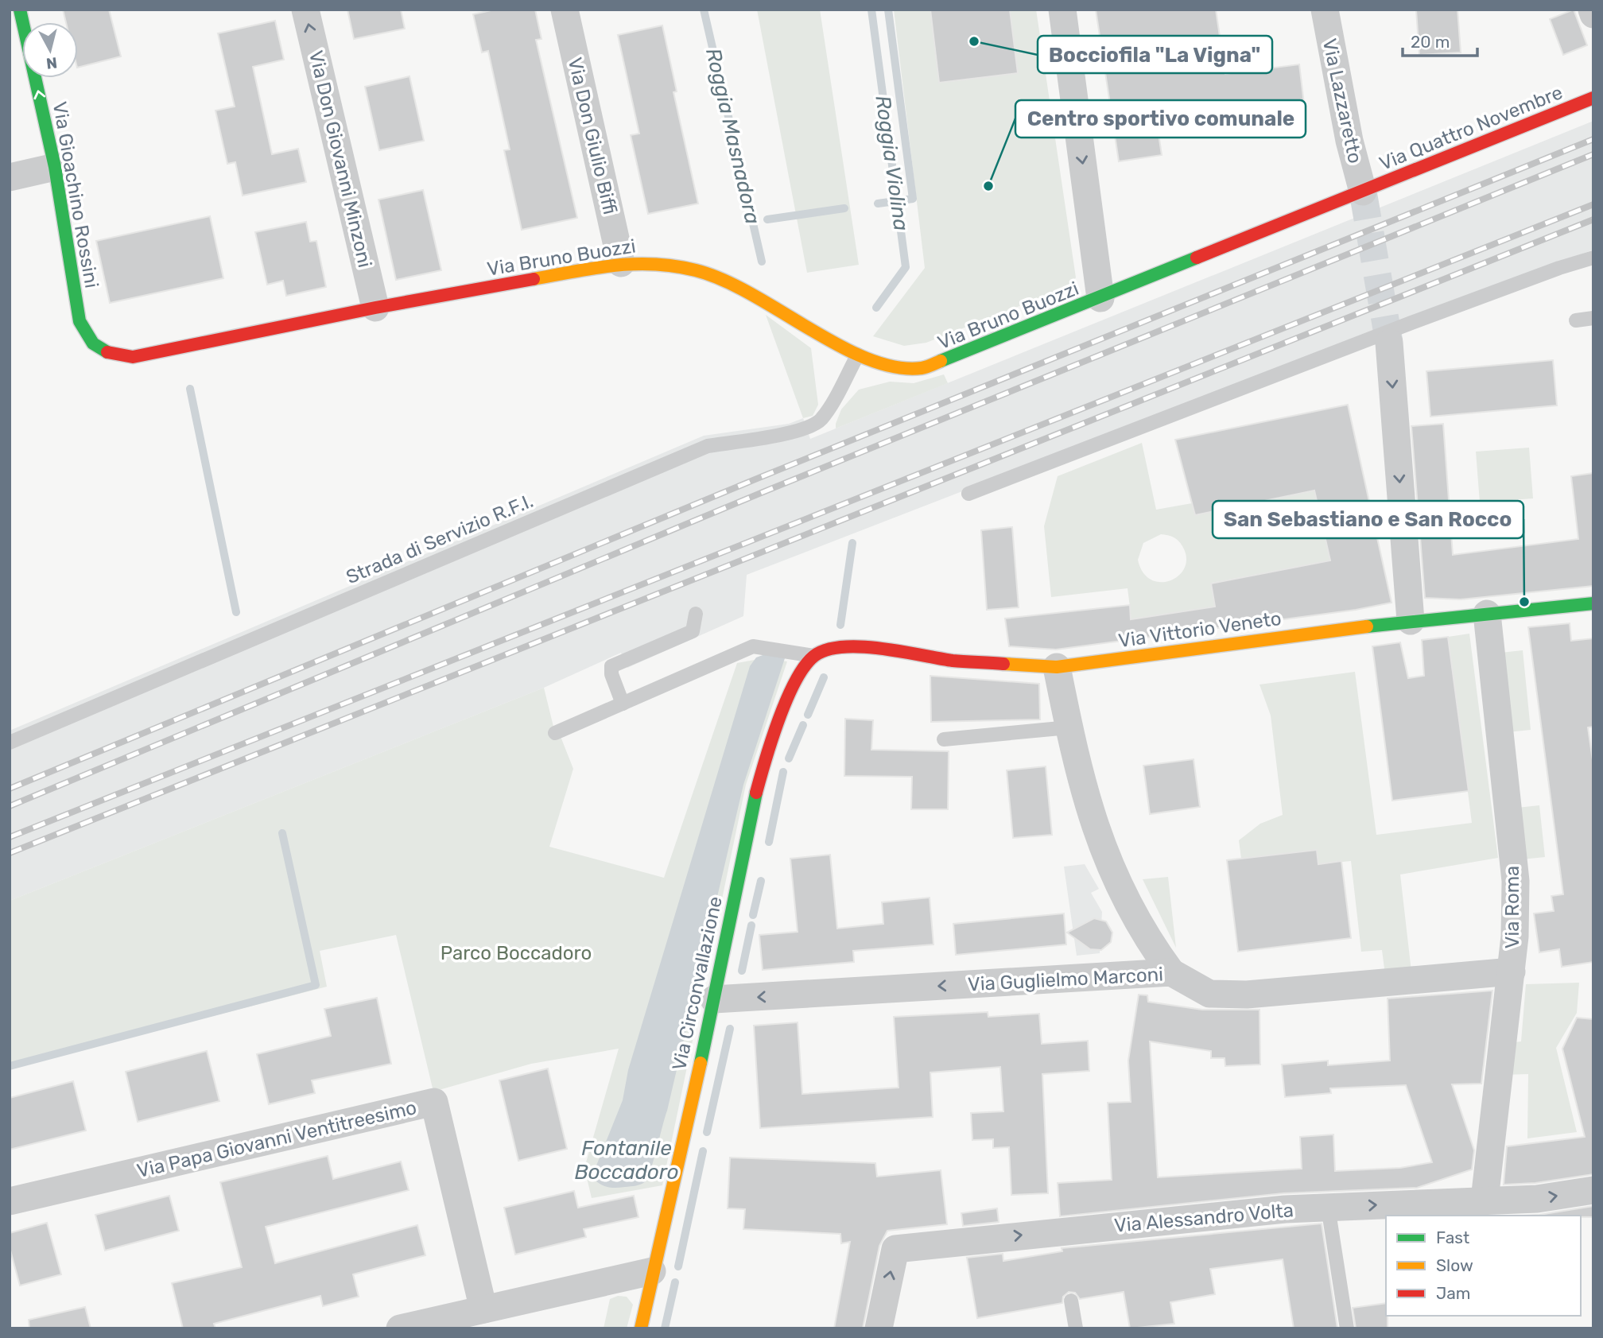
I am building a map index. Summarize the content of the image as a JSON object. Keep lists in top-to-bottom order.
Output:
{
  "streets": {
    "street": [
      "Via Lazzaretto",
      "Via Quattro Novembre",
      "Via Don Giulio Biffi",
      "Via Don Giovanni Minzoni",
      "Via Gioachino Rossini",
      "Via Bruno Buozzi",
      "Via Vittorio Veneto",
      "Via Roma",
      "Via Guglielmo Marconi",
      "Via Circonvallazione",
      "Via Papa Giovanni Ventitreesimo",
      "Via Alessandro Volta"
    ],
    "lane": ["Strada di Servizio R.F.I."]
  },
  "crossings": [
    ["Via Lazzaretto", "Via Quattro Novembre"],
    ["Via Quattro Novembre", "Via Bruno Buozzi"],
    ["Via Don Giulio Biffi", "Via Bruno Buozzi"],
    ["Via Don Giovanni Minzoni", "Via Bruno Buozzi"],
    ["Via Gioachino Rossini", "Via Bruno Buozzi"],
    ["Via Bruno Buozzi", "Strada di Servizio R.F.I."],
    ["Via Vittorio Veneto", "Via Roma"],
    ["Via Vittorio Veneto", "Via Circonvallazione"],
    ["Via Roma", "Via Guglielmo Marconi"],
    ["Via Roma", "Via Alessandro Volta"],
    ["Via Guglielmo Marconi", "Via Circonvallazione"]
  ],
  "one_way": [
    "Via Don Giovanni Minzoni",
    "Via Gioachino Rossini",
    "Via Guglielmo Marconi",
    "Via Alessandro Volta"
  ],
  "water": ["Roggia Masnadora", "Roggia Violina", "Fontanile Boccadoro"],
  "parks": ["Parco Boccadoro"],
  "places": ["Bocciofila \"La Vigna\"", "Centro sportivo comunale", "San Sebastiano e San Rocco"],
  "legend": ["Fast", "Slow", "Jam"],
  "scale_bar": "20 m",
  "north": "bottom"
}
